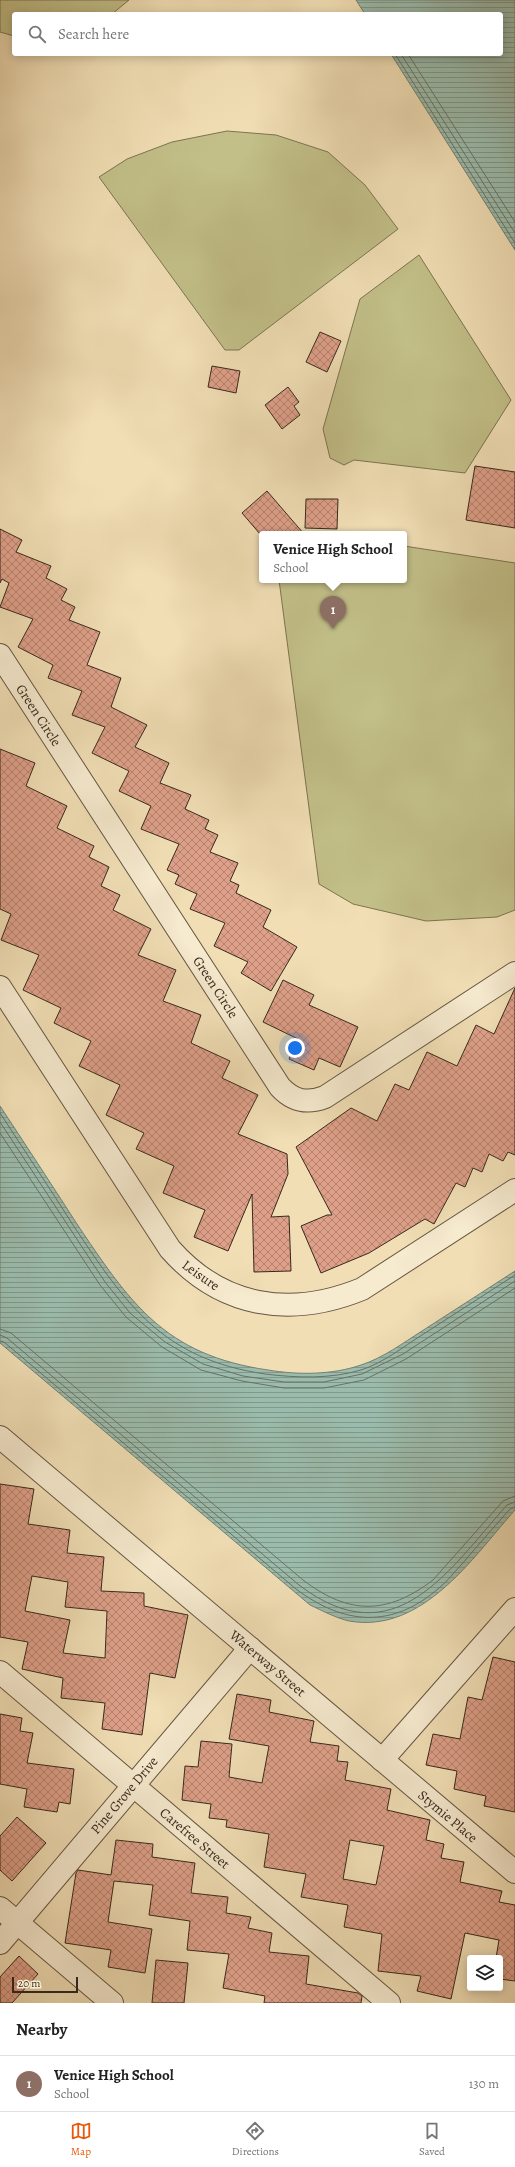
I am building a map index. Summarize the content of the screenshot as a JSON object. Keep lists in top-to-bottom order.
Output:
{
  "streets": {
    "street": [
      "Green Circle",
      "Leisure",
      "Waterway Street",
      "Pine Grove Drive",
      "Stymie Place",
      "Carefree Street"
    ]
  },
  "crossings": [
    ["Waterway Street", "Pine Grove Drive"],
    ["Waterway Street", "Stymie Place"],
    ["Pine Grove Drive", "Carefree Street"]
  ],
  "scale_bar": "20 m",
  "page": {
    "search": "Search here",
    "popup": ["Venice High School", "School"],
    "pins": "1",
    "scale": "20 m",
    "heading": "Nearby",
    "list": [
      {
        "mark": "1",
        "name": "Venice High School",
        "note": "School",
        "value": "130 m"
      }
    ],
    "nav": ["Map", "Directions", "Saved"]
  }
}
